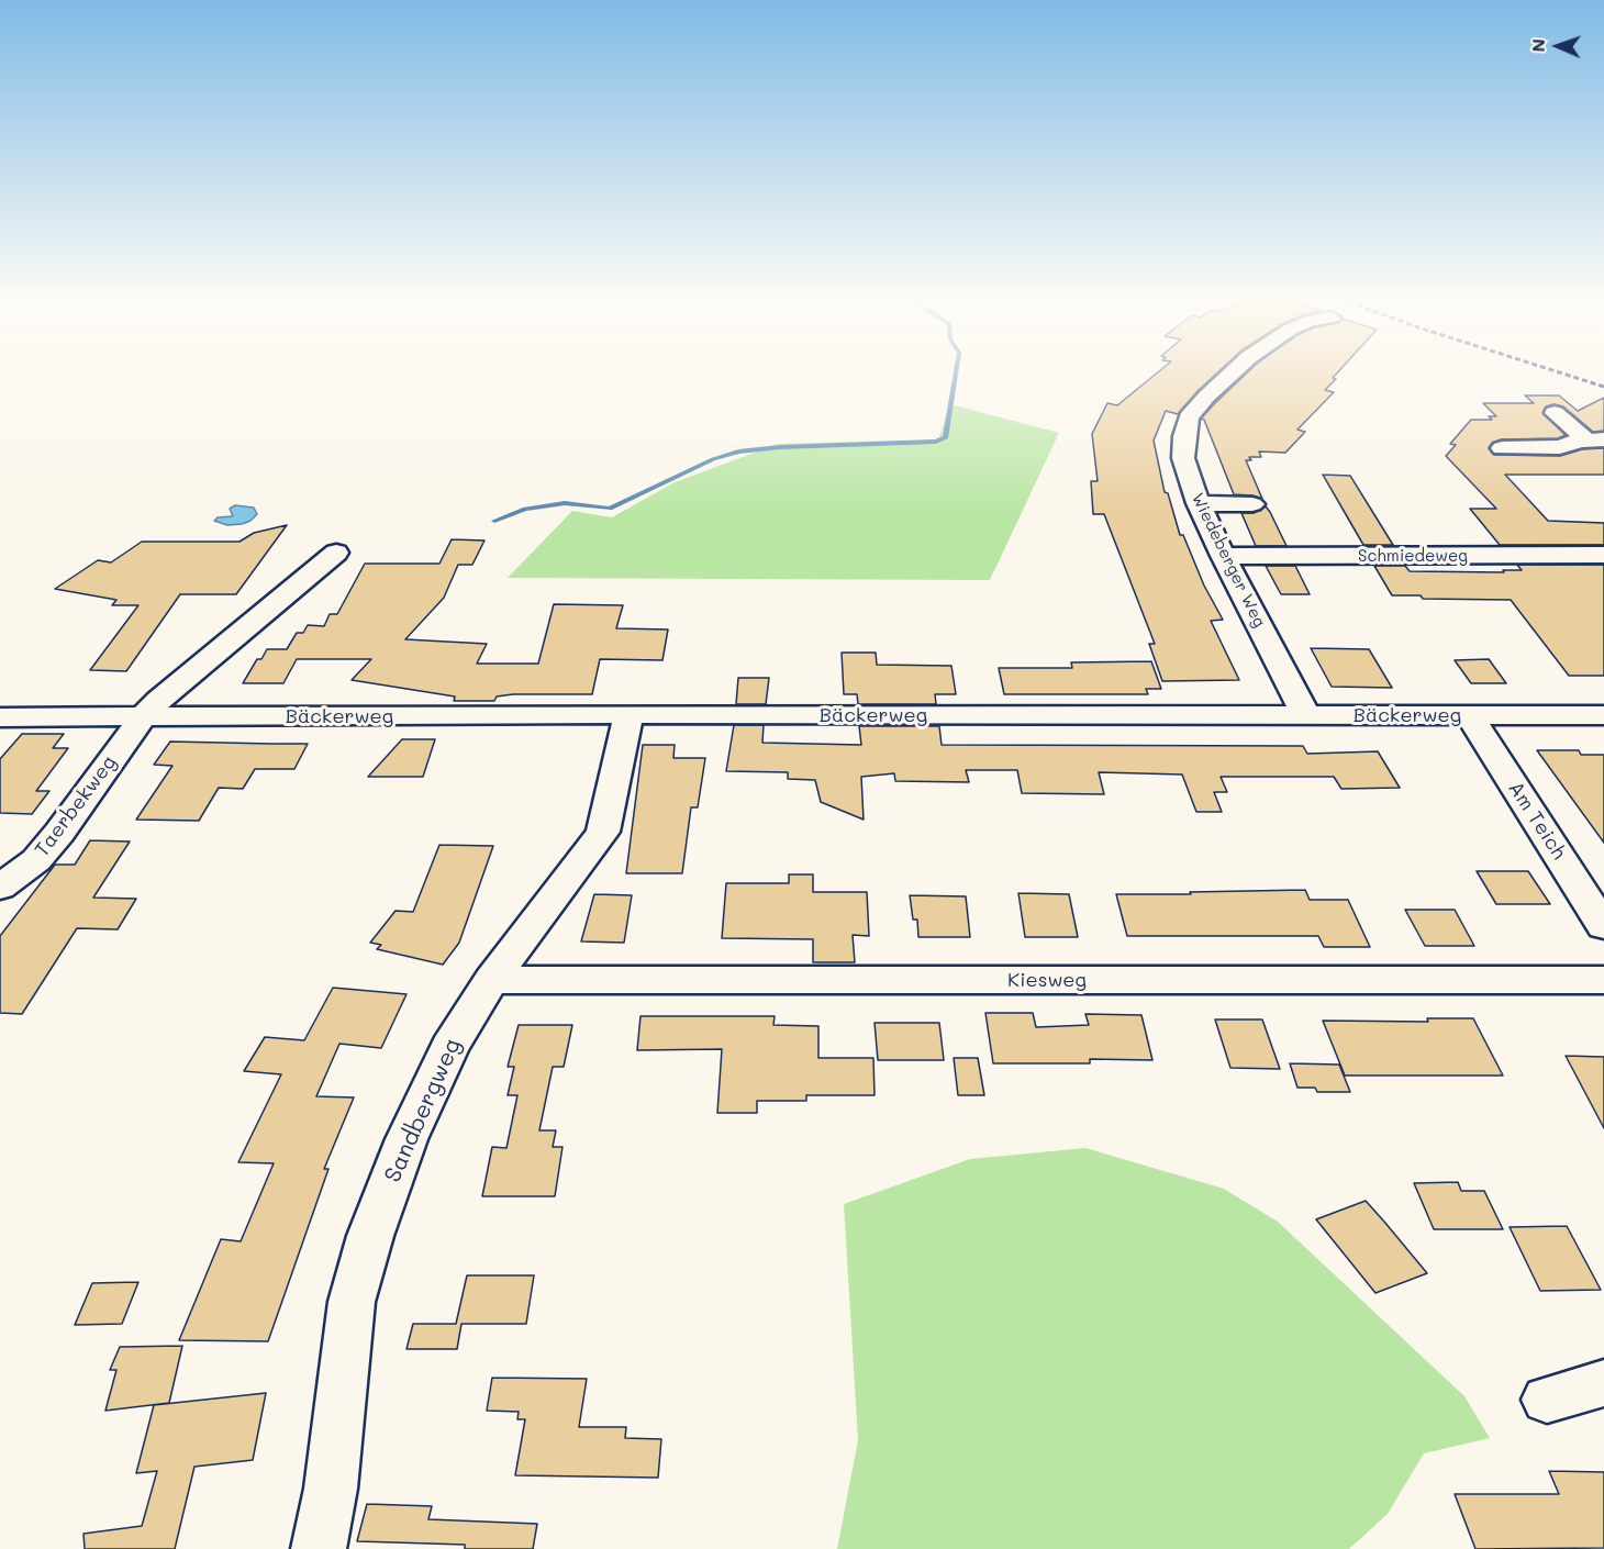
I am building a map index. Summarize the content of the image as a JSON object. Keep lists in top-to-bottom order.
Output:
{
  "streets": {
    "street": [
      "Schmiedeweg",
      "Wiedeberger Weg",
      "Bäckerweg",
      "Taerbekweg",
      "Am Teich",
      "Kiesweg",
      "Sandbergweg"
    ]
  },
  "crossings": [
    ["Schmiedeweg", "Wiedeberger Weg"],
    ["Wiedeberger Weg", "Bäckerweg"],
    ["Bäckerweg", "Taerbekweg"],
    ["Bäckerweg", "Am Teich"],
    ["Bäckerweg", "Sandbergweg"],
    ["Kiesweg", "Sandbergweg"]
  ],
  "north": "left"
}
